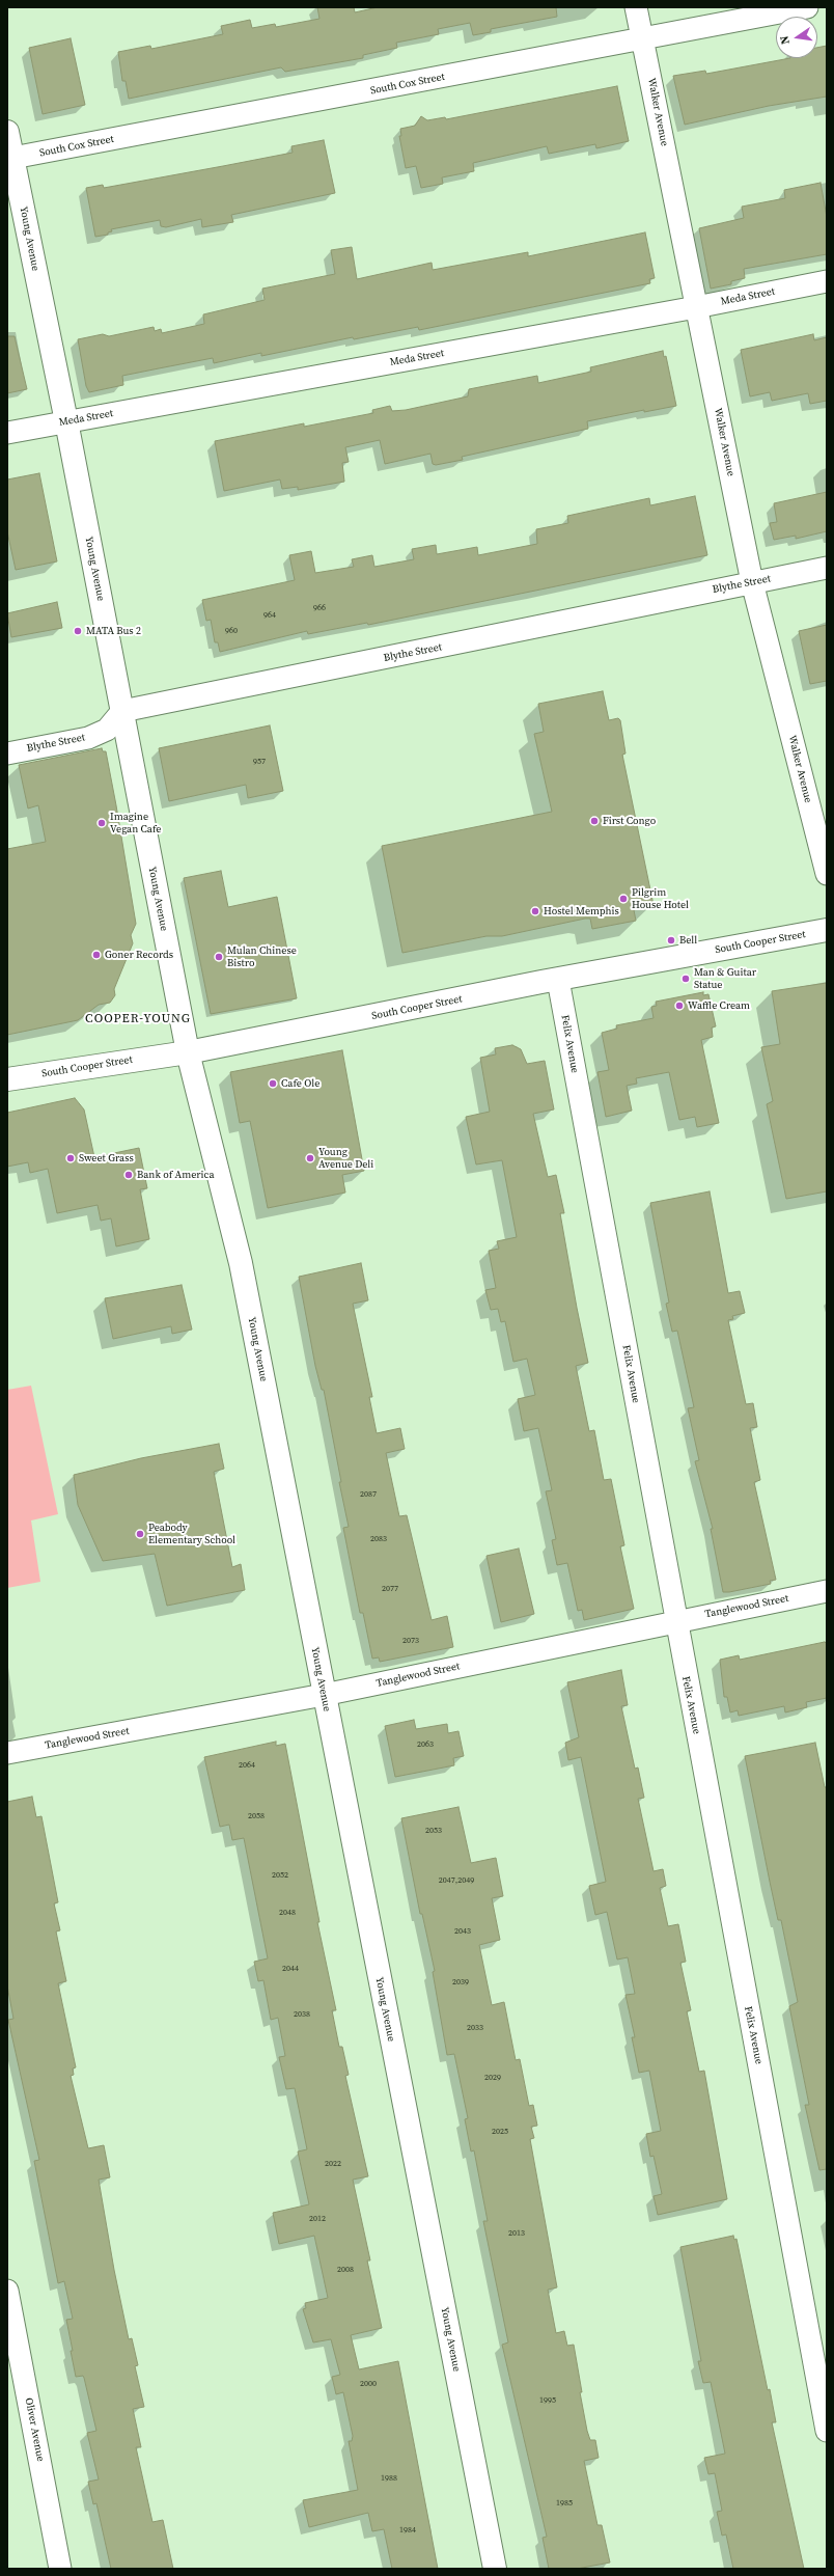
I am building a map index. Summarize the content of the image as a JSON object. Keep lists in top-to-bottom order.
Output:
{
  "streets": {
    "street": [
      "South Cox Street",
      "Walker Avenue",
      "Young Avenue",
      "Meda Street",
      "Blythe Street",
      "South Cooper Street",
      "Felix Avenue",
      "Tanglewood Street",
      "Oliver Avenue"
    ]
  },
  "crossings": [
    ["South Cox Street", "Walker Avenue"],
    ["South Cox Street", "Young Avenue"],
    ["Walker Avenue", "Meda Street"],
    ["Walker Avenue", "Blythe Street"],
    ["Young Avenue", "Meda Street"],
    ["Young Avenue", "Blythe Street"],
    ["Young Avenue", "South Cooper Street"],
    ["Young Avenue", "Tanglewood Street"],
    ["South Cooper Street", "Felix Avenue"],
    ["Felix Avenue", "Tanglewood Street"]
  ],
  "districts": ["COOPER-YOUNG"],
  "places": [
    "MATA Bus 2",
    "First Congo",
    "Imagine Vegan Cafe",
    "Pilgrim House Hotel",
    "Hostel Memphis",
    "Bell",
    "Goner Records",
    "Mulan Chinese Bistro",
    "Man & Guitar Statue",
    "Waffle Cream",
    "Cafe Ole",
    "Sweet Grass",
    "Young Avenue Deli",
    "Bank of America",
    "Peabody Elementary School"
  ],
  "house_numbers": [
    "966",
    "964",
    "960",
    "957",
    "2087",
    "2083",
    "2077",
    "2073",
    "2063",
    "2064",
    "2058",
    "2053",
    "2052",
    "2047,2049",
    "2048",
    "2043",
    "2044",
    "2039",
    "2038",
    "2033",
    "2029",
    "2025",
    "2022",
    "2012",
    "2013",
    "2008",
    "2000",
    "1995",
    "1988",
    "1985",
    "1984"
  ],
  "north": "left"
}
